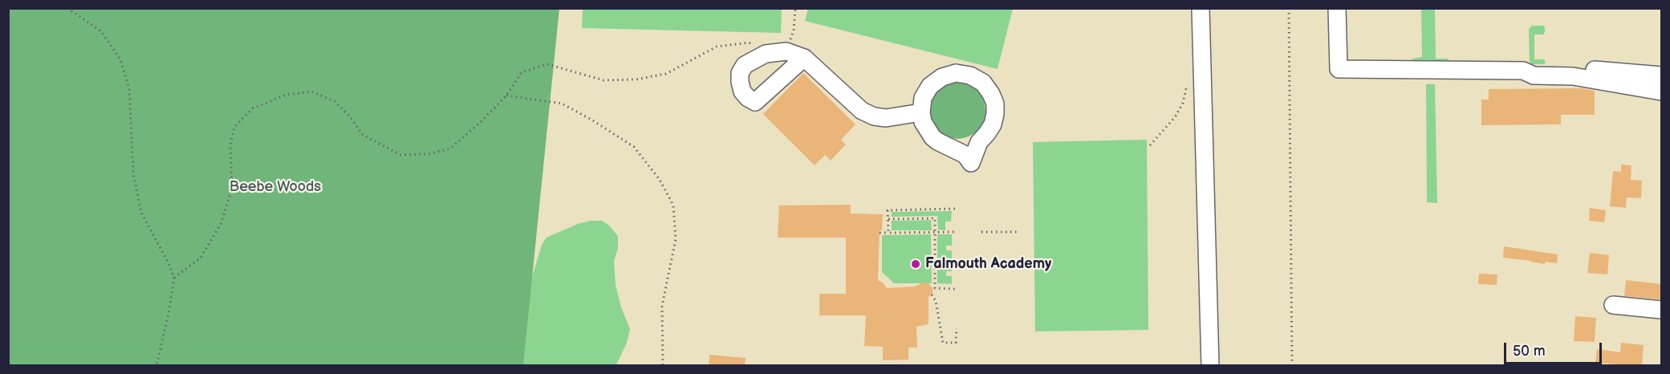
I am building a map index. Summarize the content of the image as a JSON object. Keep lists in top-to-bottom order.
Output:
{
  "parks": ["Beebe Woods"],
  "places": ["Falmouth Academy"],
  "scale_bar": "50 m"
}
